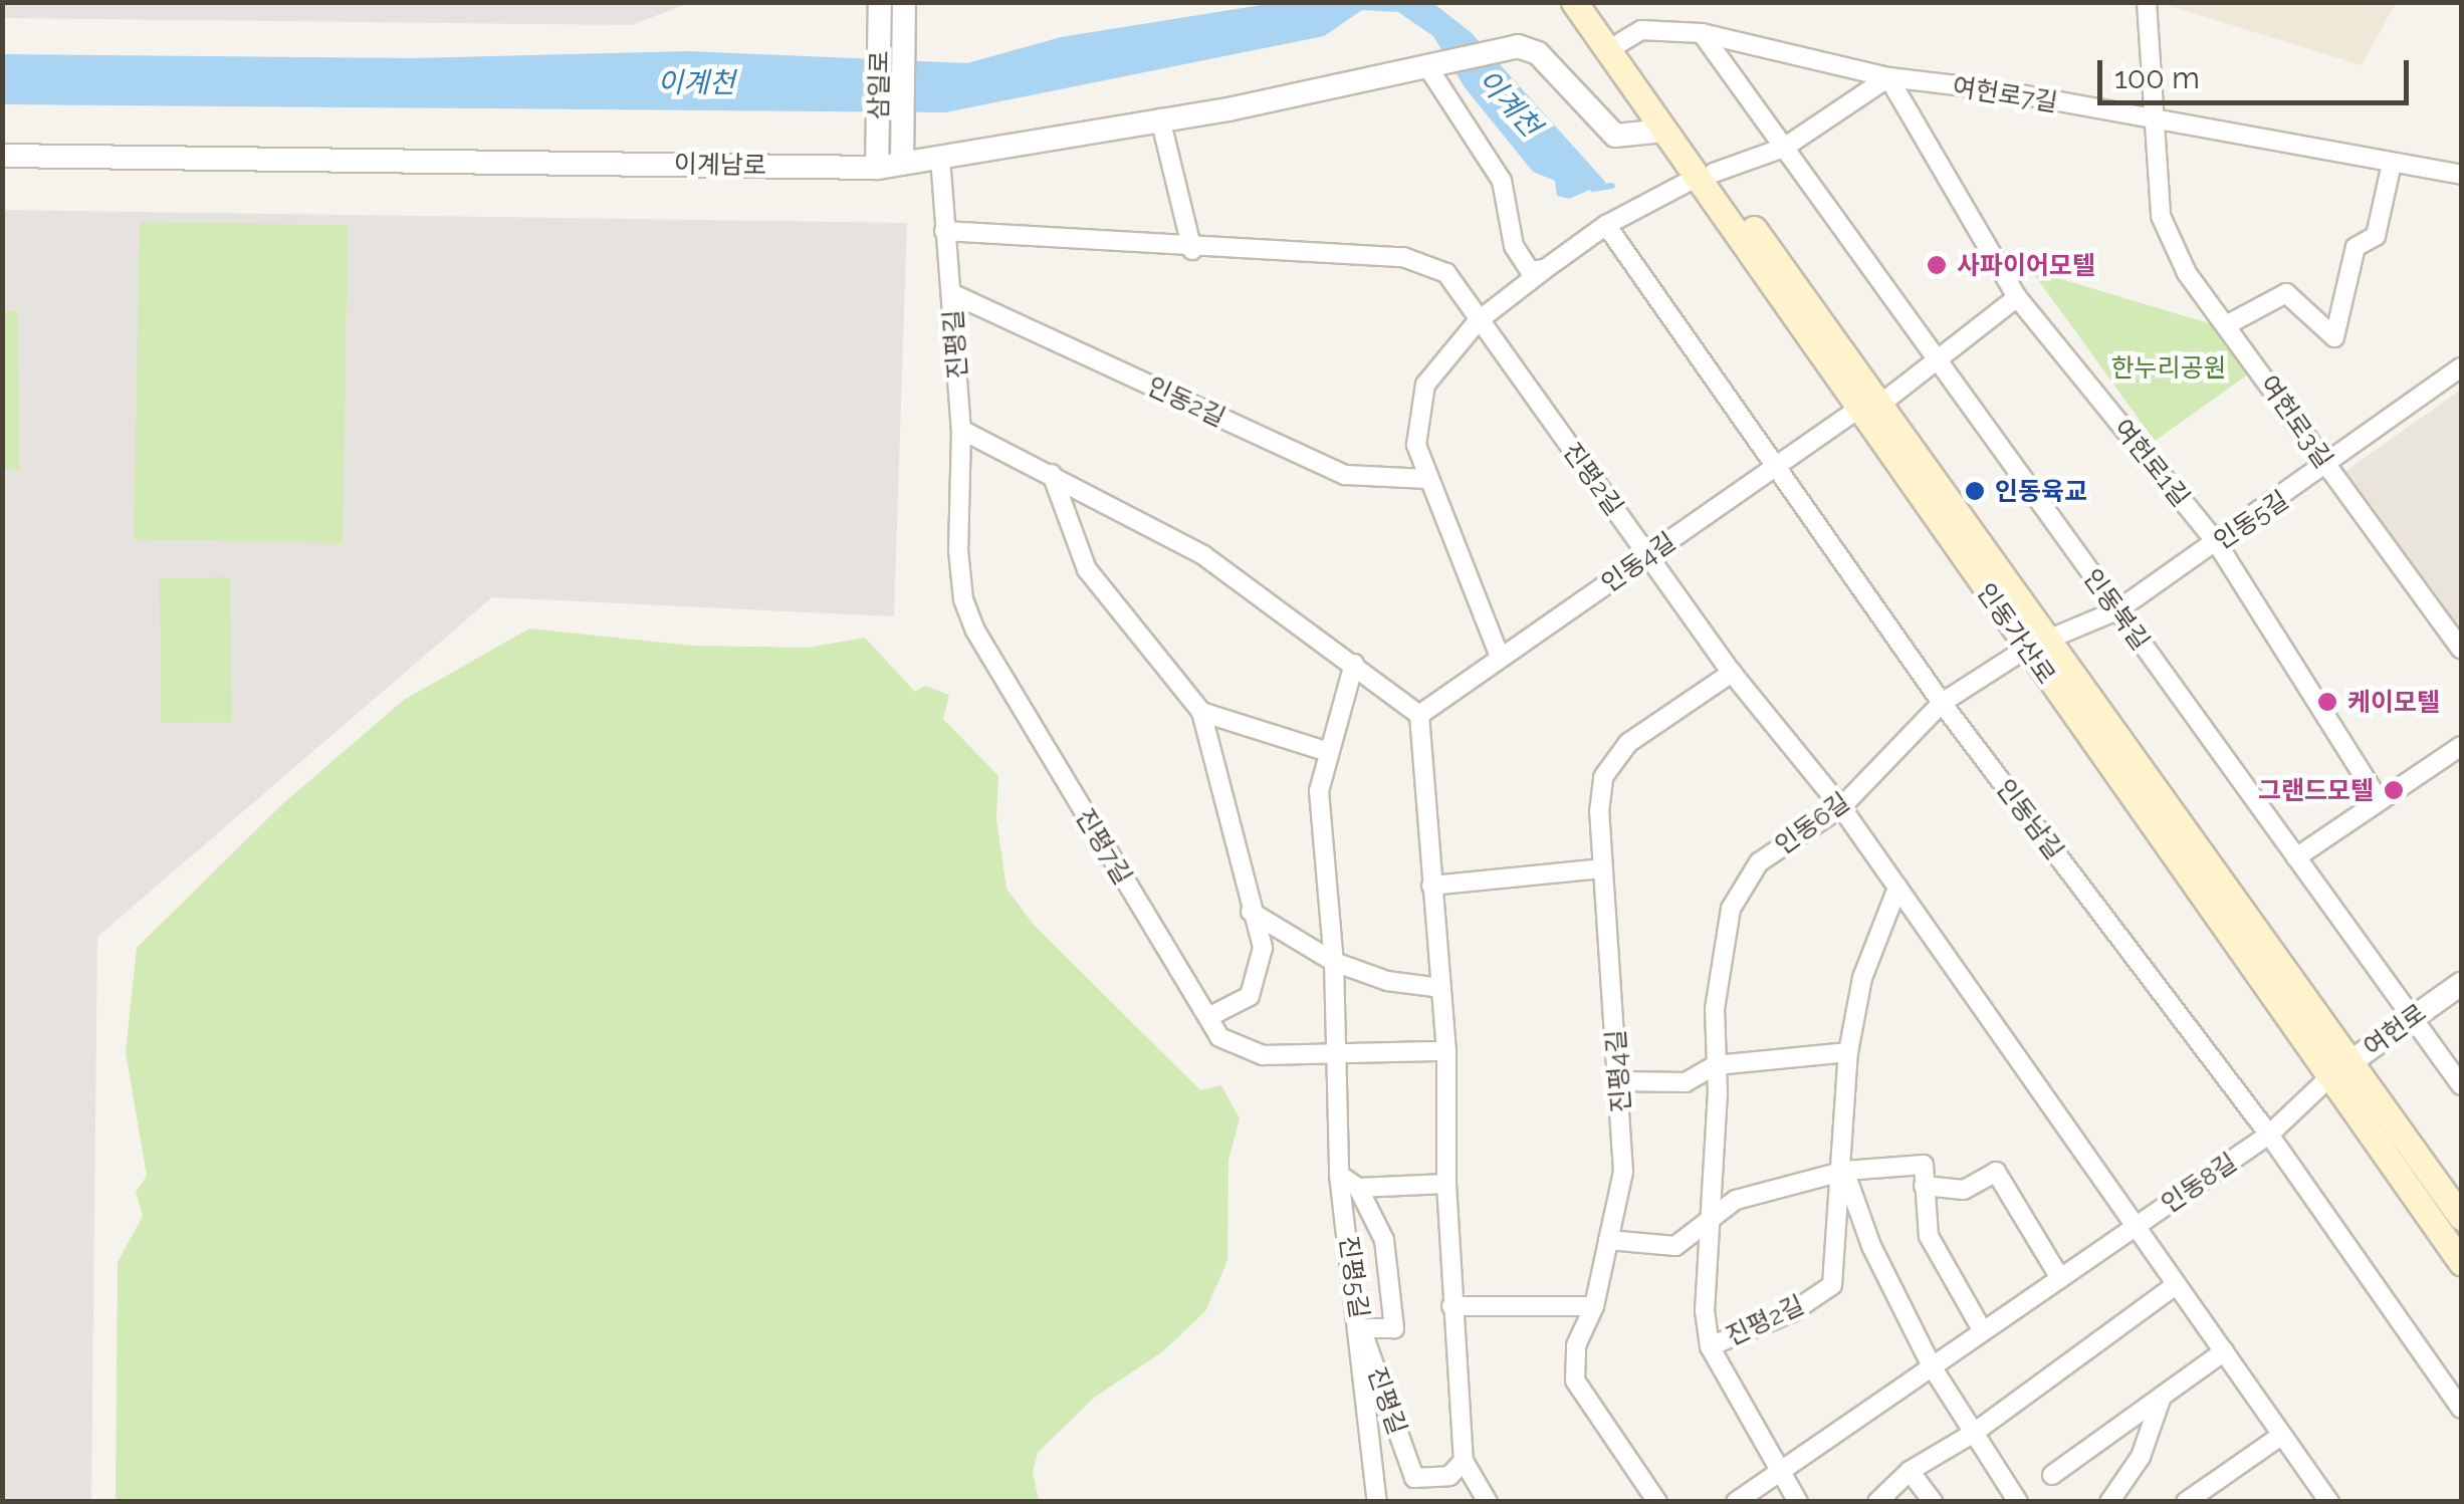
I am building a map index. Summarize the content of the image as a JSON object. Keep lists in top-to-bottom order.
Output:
{
  "streets": {
    "main road": ["인동가산로"],
    "street": [
      "삼일로",
      "여헌로7길",
      "이계남로",
      "진평길",
      "인동2길",
      "여헌로3길",
      "여헌로1길",
      "진평2길",
      "인동5길",
      "인동4길",
      "인동북길",
      "인동남길",
      "인동6길",
      "진평7길",
      "여헌로",
      "진평4길",
      "인동8길",
      "진평5길"
    ]
  },
  "crossings": [
    ["삼일로", "이계남로"],
    ["여헌로7길", "여헌로3길"],
    ["여헌로7길", "여헌로1길"],
    ["여헌로7길", "인동북길"],
    ["여헌로7길", "인동가산로"],
    ["이계남로", "진평길"],
    ["이계남로", "인동가산로"],
    ["진평길", "인동2길"],
    ["진평길", "진평2길"],
    ["진평길", "진평7길"],
    ["진평길", "진평5길"],
    ["여헌로3길", "인동5길"],
    ["여헌로1길", "인동5길"],
    ["진평2길", "인동4길"],
    ["진평2길", "인동6길"],
    ["진평2길", "진평4길"],
    ["진평2길", "인동8길"],
    ["인동5길", "인동북길"],
    ["인동5길", "인동가산로"],
    ["인동5길", "인동6길"],
    ["인동4길", "인동북길"],
    ["인동4길", "인동가산로"],
    ["인동4길", "인동남길"],
    ["인동북길", "여헌로"],
    ["인동가산로", "인동6길"],
    ["인동가산로", "여헌로"],
    ["인동가산로", "인동8길"],
    ["인동남길", "인동6길"],
    ["인동남길", "인동8길"],
    ["인동6길", "인동8길"],
    ["진평7길", "진평5길"],
    ["여헌로", "인동8길"]
  ],
  "water": ["이계천"],
  "parks": ["한누리공원"],
  "places": [
    "사파이어모텔",
    "인동육교",
    "케이모텔",
    "그랜드모텔"
  ],
  "scale_bar": "100 m"
}
